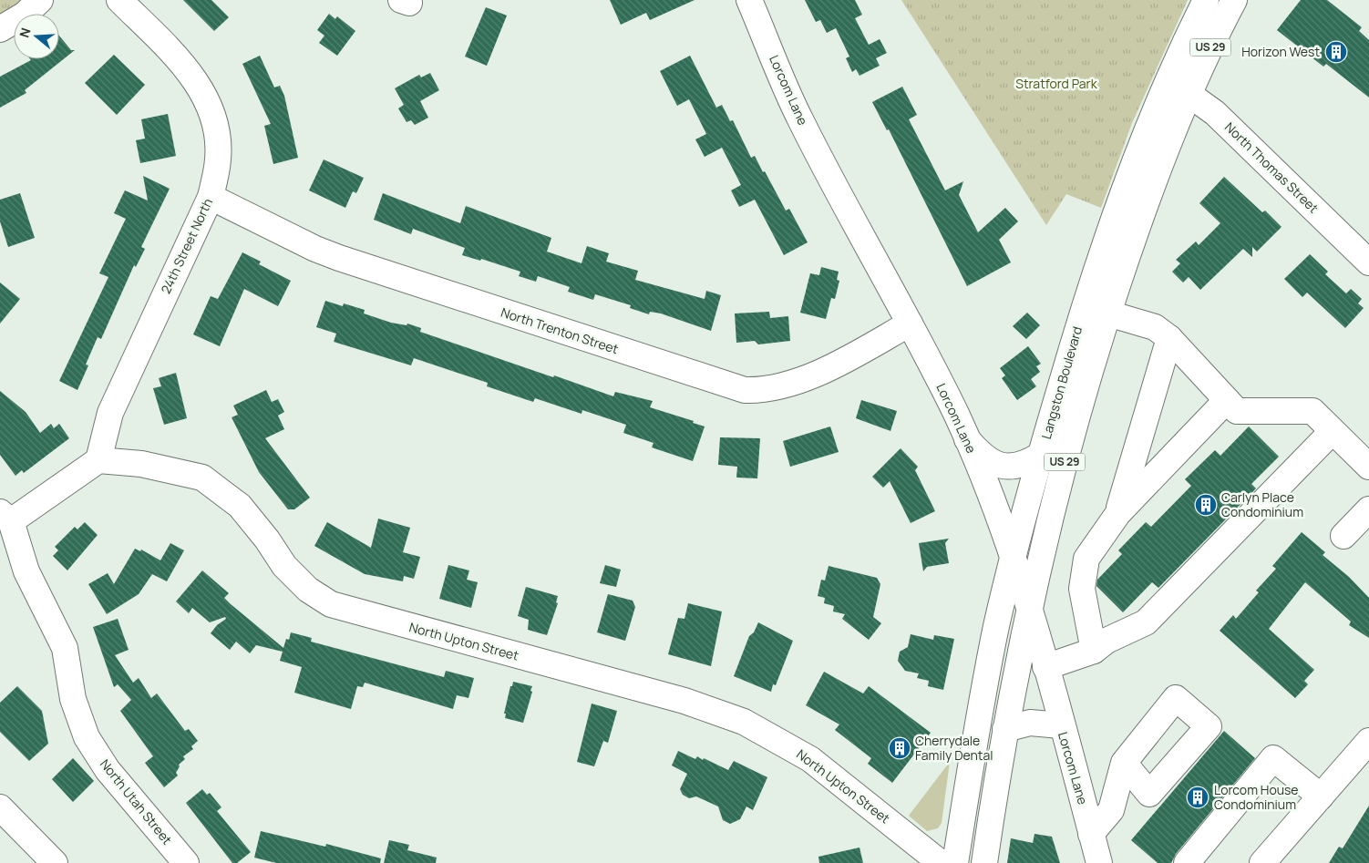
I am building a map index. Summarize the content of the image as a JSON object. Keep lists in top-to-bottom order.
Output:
{
  "streets": {
    "street": [
      "US 29",
      "Lorcom Lane",
      "North Thomas Street",
      "24th Street North",
      "North Trenton Street",
      "Langston Boulevard",
      "North Upton Street",
      "North Utah Street"
    ]
  },
  "crossings": [
    ["Lorcom Lane", "North Trenton Street"],
    ["Lorcom Lane", "Langston Boulevard"],
    ["North Thomas Street", "Langston Boulevard"],
    ["24th Street North", "North Trenton Street"],
    ["24th Street North", "North Upton Street"]
  ],
  "parks": ["Stratford Park"],
  "places": {
    "building": [
      "Horizon West",
      "Carlyn Place Condominium",
      "Cherrydale Family Dental",
      "Lorcom House Condominium"
    ]
  },
  "north": "left"
}
